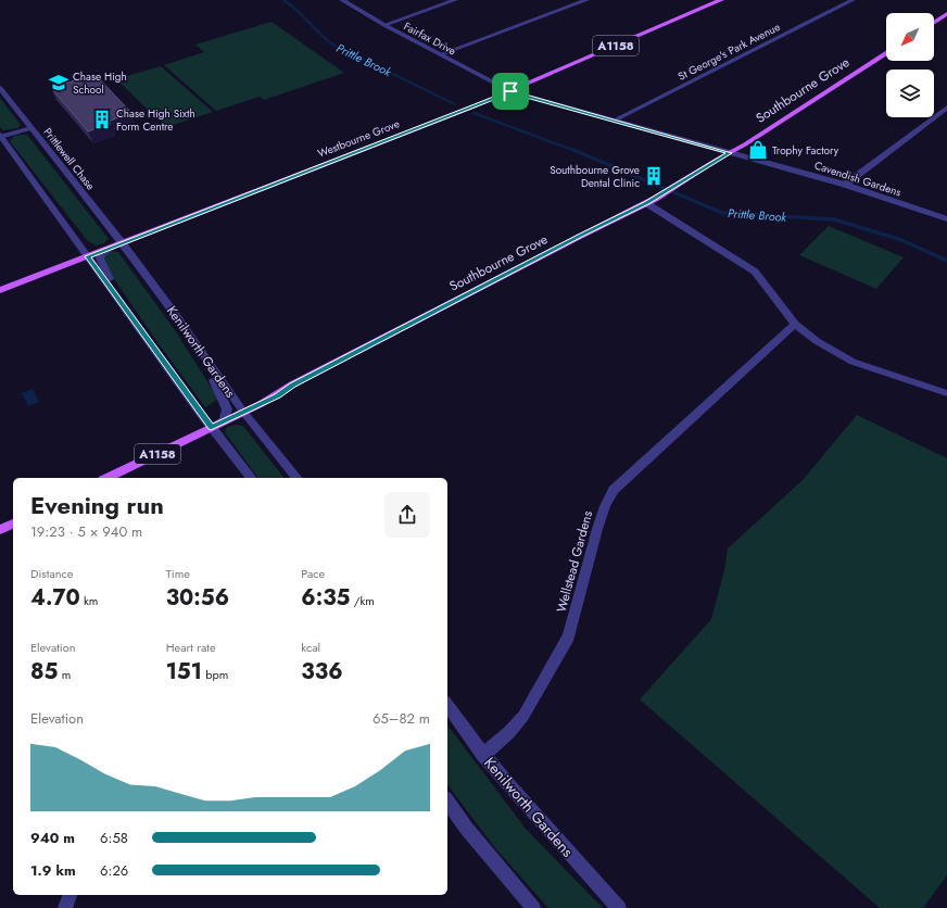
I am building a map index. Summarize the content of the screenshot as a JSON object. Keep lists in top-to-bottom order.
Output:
{
  "streets": {
    "main road": ["A1158", "Southbourne Grove", "Westbourne Grove"],
    "street": [
      "Fairfax Drive",
      "St George's Park Avenue",
      "Prittlewell Chase",
      "Cavendish Gardens",
      "Kenilworth Gardens",
      "Wellstead Gardens"
    ]
  },
  "crossings": [
    ["Fairfax Drive", "Westbourne Grove"],
    ["Fairfax Drive", "Cavendish Gardens"],
    ["St George's Park Avenue", "Cavendish Gardens"],
    ["Southbourne Grove", "Cavendish Gardens"],
    ["Southbourne Grove", "Kenilworth Gardens"],
    ["Westbourne Grove", "Prittlewell Chase"],
    ["Westbourne Grove", "Cavendish Gardens"],
    ["Westbourne Grove", "Kenilworth Gardens"],
    ["Prittlewell Chase", "Kenilworth Gardens"],
    ["Kenilworth Gardens", "Wellstead Gardens"]
  ],
  "water": ["Prittle Brook"],
  "places": {
    "school or university": ["Chase High School"],
    "building": ["Chase High Sixth Form Centre", "Southbourne Grove Dental Clinic"],
    "shop": ["Trophy Factory"]
  },
  "north": "bottom left",
  "page": {
    "heading": ["Evening run", "19:23 · 5 × 940 m"],
    "stats": [
      ["Distance", "4.70 km"],
      ["Time", "30:56"],
      ["Pace", "6:35 /km"],
      ["Elevation", "85 m"],
      ["Heart rate", "151 bpm"],
      ["kcal", "336"]
    ],
    "chart": ["Elevation", "65–82 m"],
    "list": [
      {
        "name": "940 m",
        "note": "6:58"
      },
      {
        "name": "1.9 km",
        "note": "6:26"
      }
    ]
  }
}
